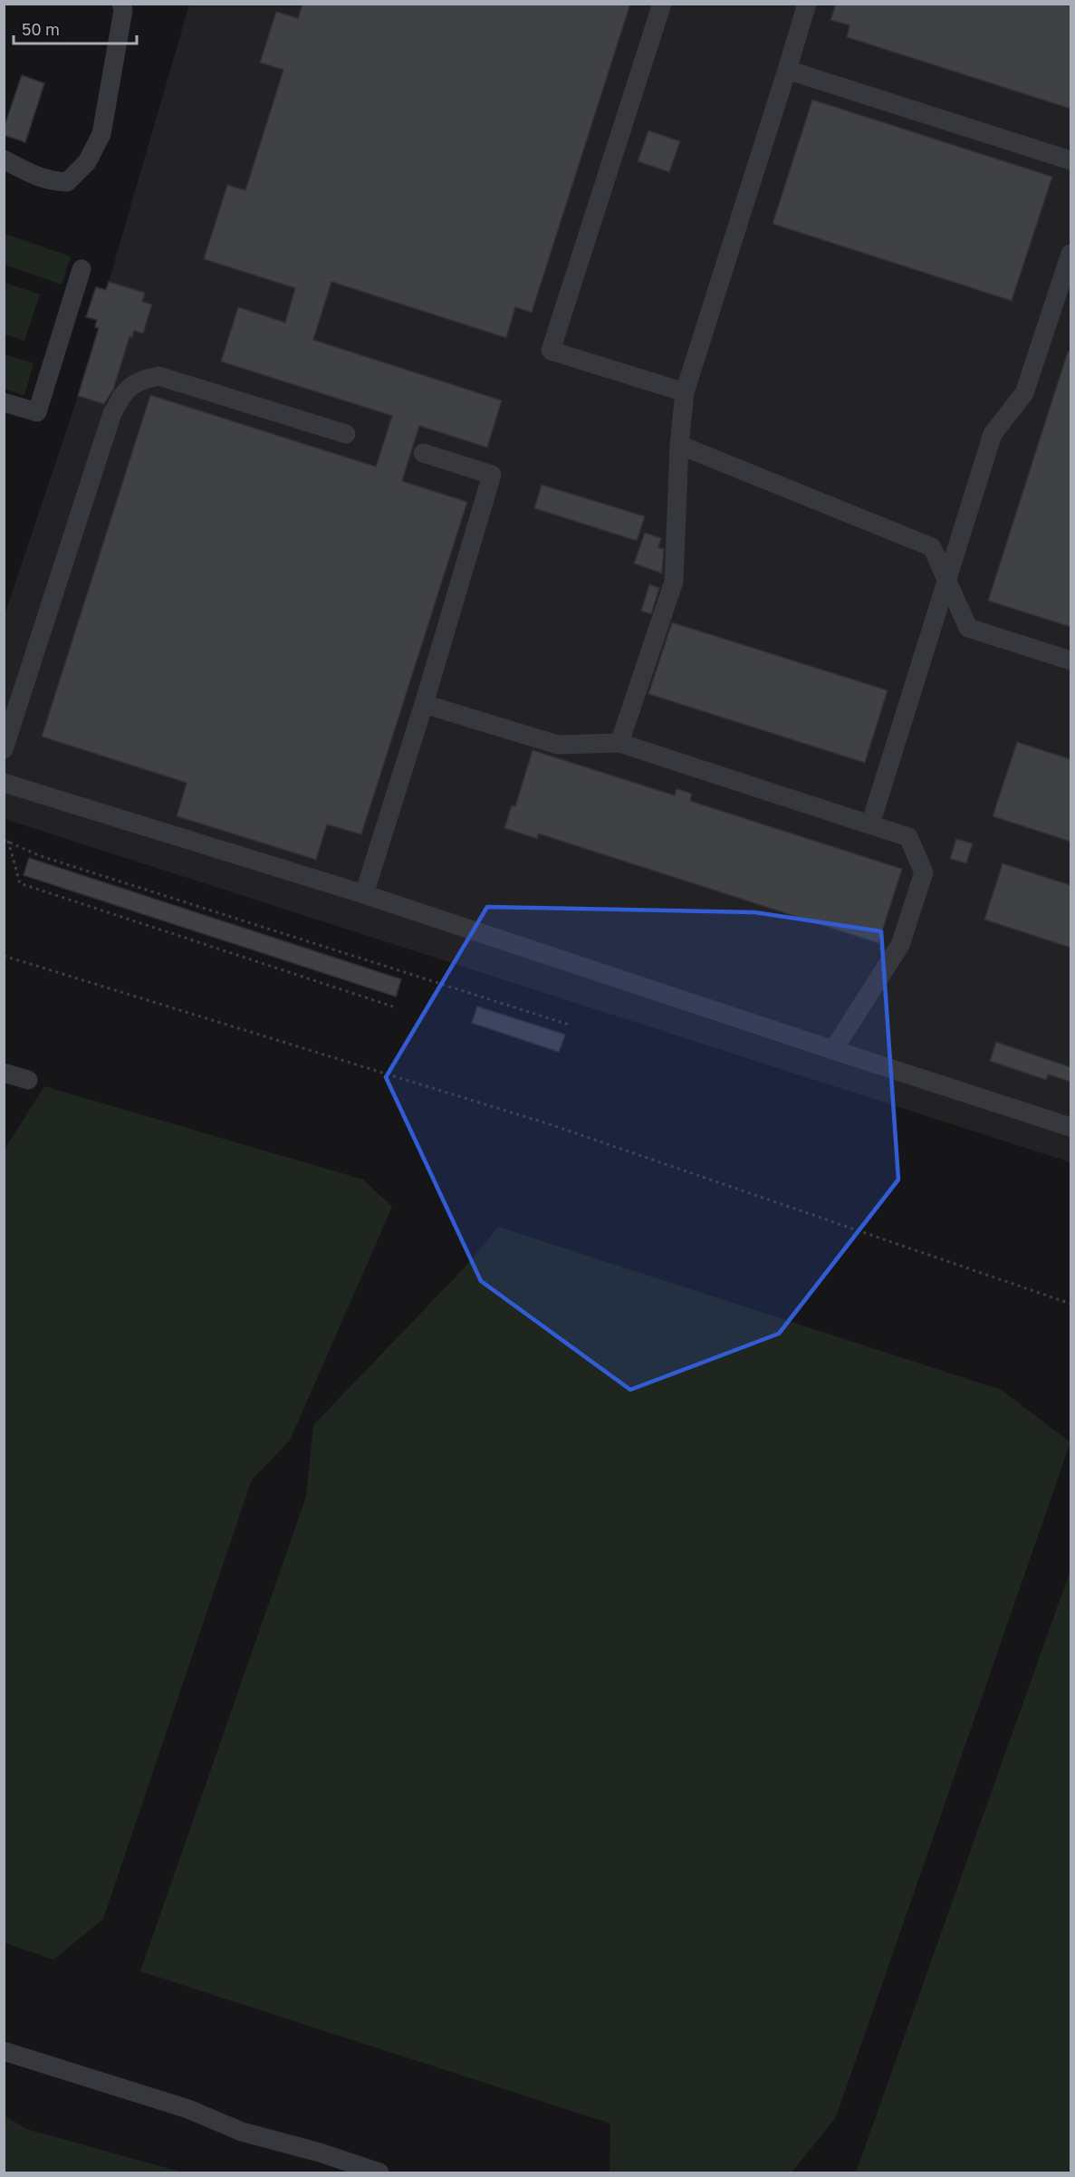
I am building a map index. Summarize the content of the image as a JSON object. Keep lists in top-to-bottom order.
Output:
{
  "scale_bar": "50 m"
}
